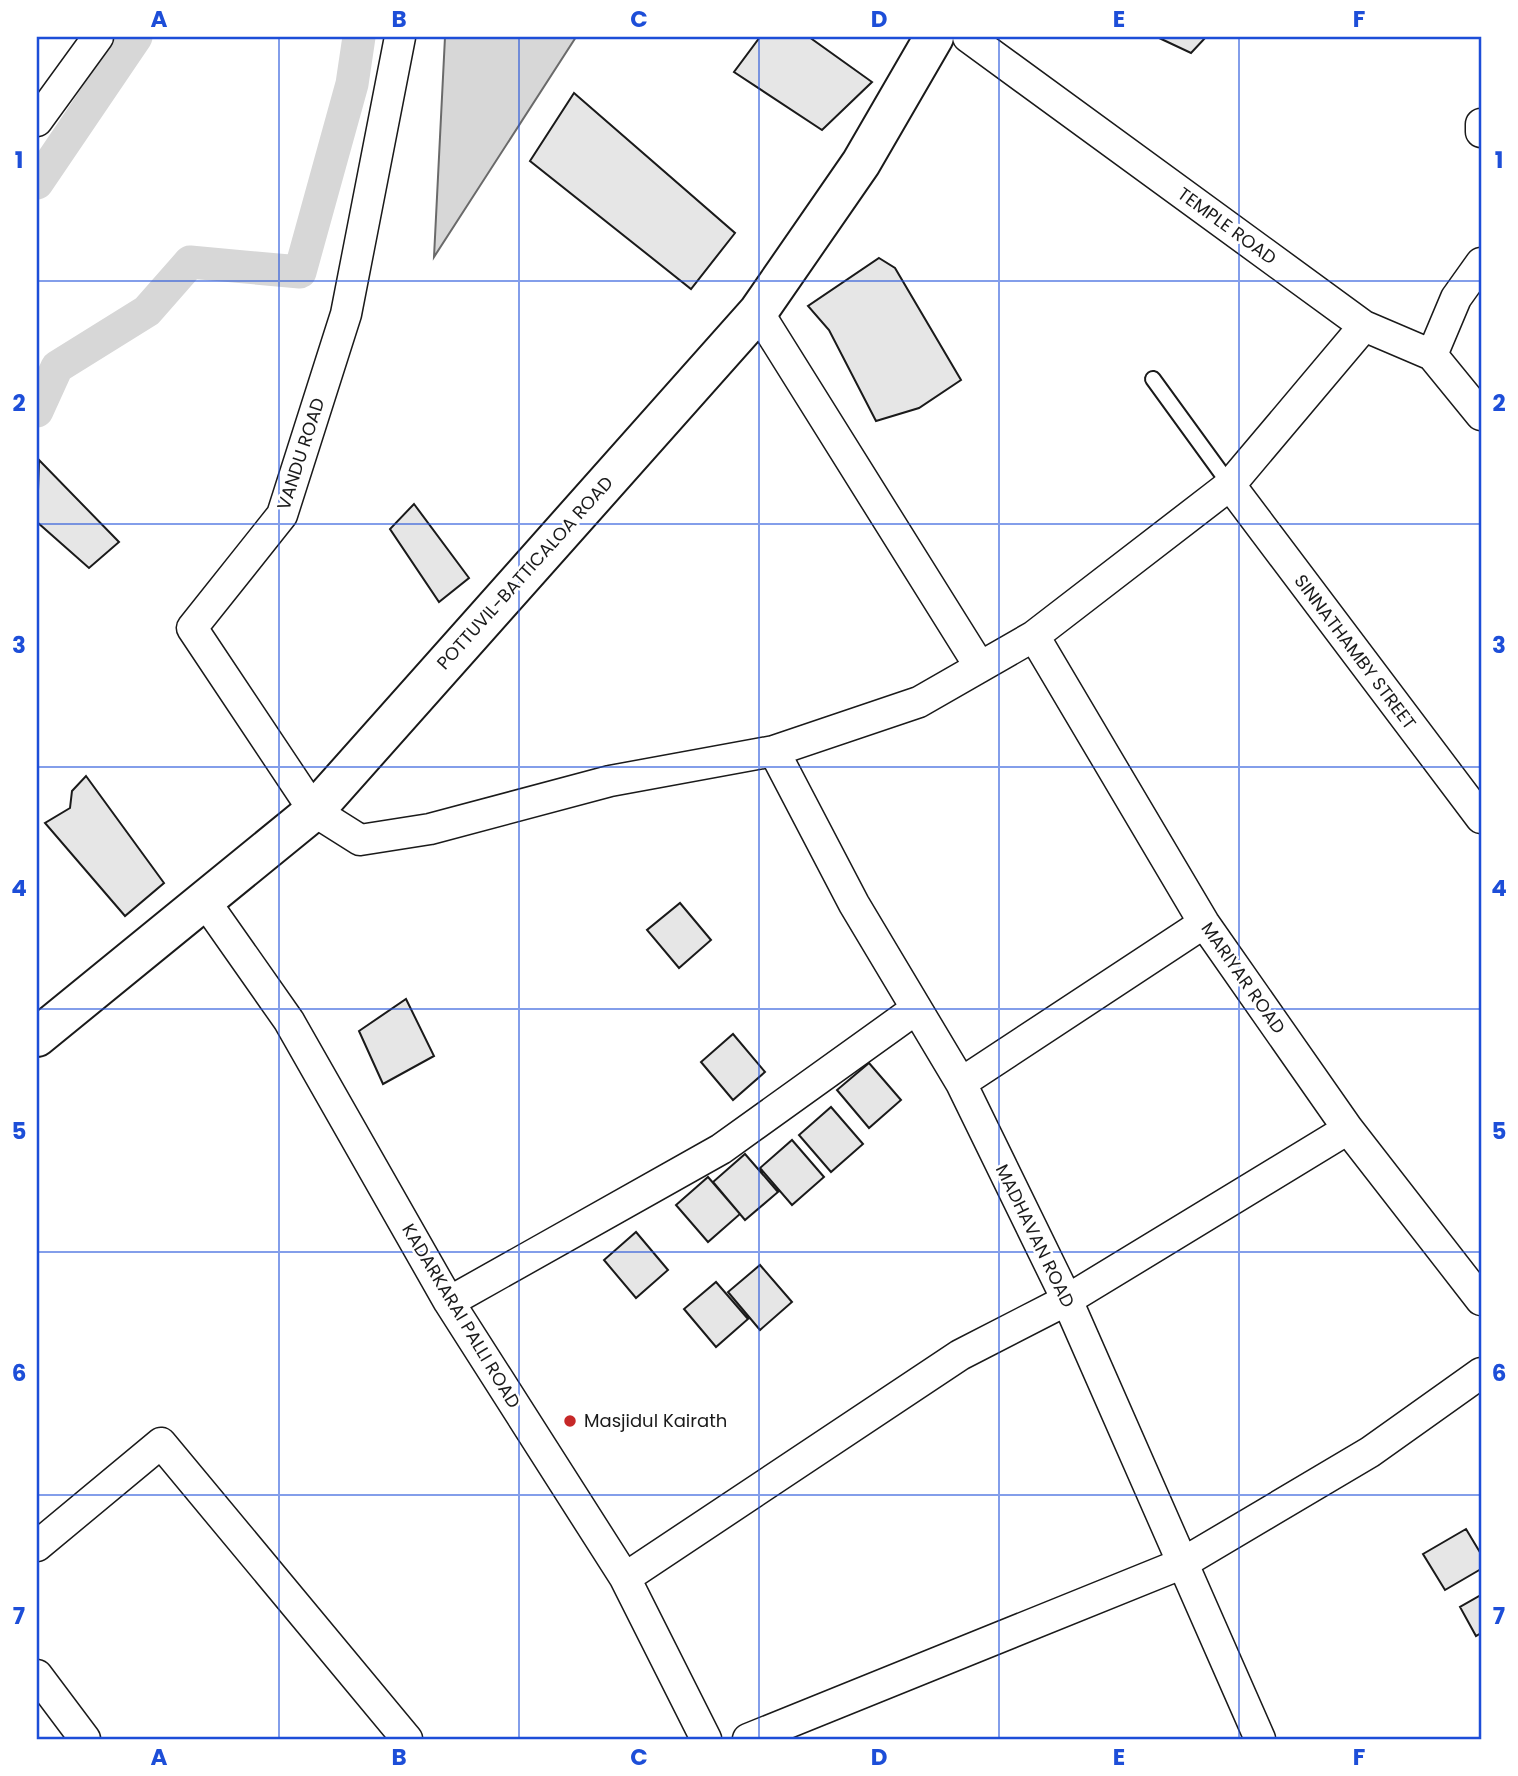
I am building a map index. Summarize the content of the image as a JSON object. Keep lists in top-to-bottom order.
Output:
{
  "streets": {
    "highway": ["POTTUVIL-BATTICALOA ROAD"],
    "street": [
      "TEMPLE ROAD",
      "VANDU ROAD",
      "SINNATHAMBY STREET",
      "MARIYAR ROAD",
      "MADHAVAN ROAD",
      "KADARKARAI PALLI ROAD"
    ]
  },
  "crossings": [
    ["VANDU ROAD", "POTTUVIL-BATTICALOA ROAD"],
    ["POTTUVIL-BATTICALOA ROAD", "KADARKARAI PALLI ROAD"]
  ],
  "places": ["Masjidul Kairath"],
  "grid": {
    "columns": [
      "A",
      "B",
      "C",
      "D",
      "E",
      "F"
    ],
    "rows": [
      "1",
      "2",
      "3",
      "4",
      "5",
      "6",
      "7"
    ]
  }
}
